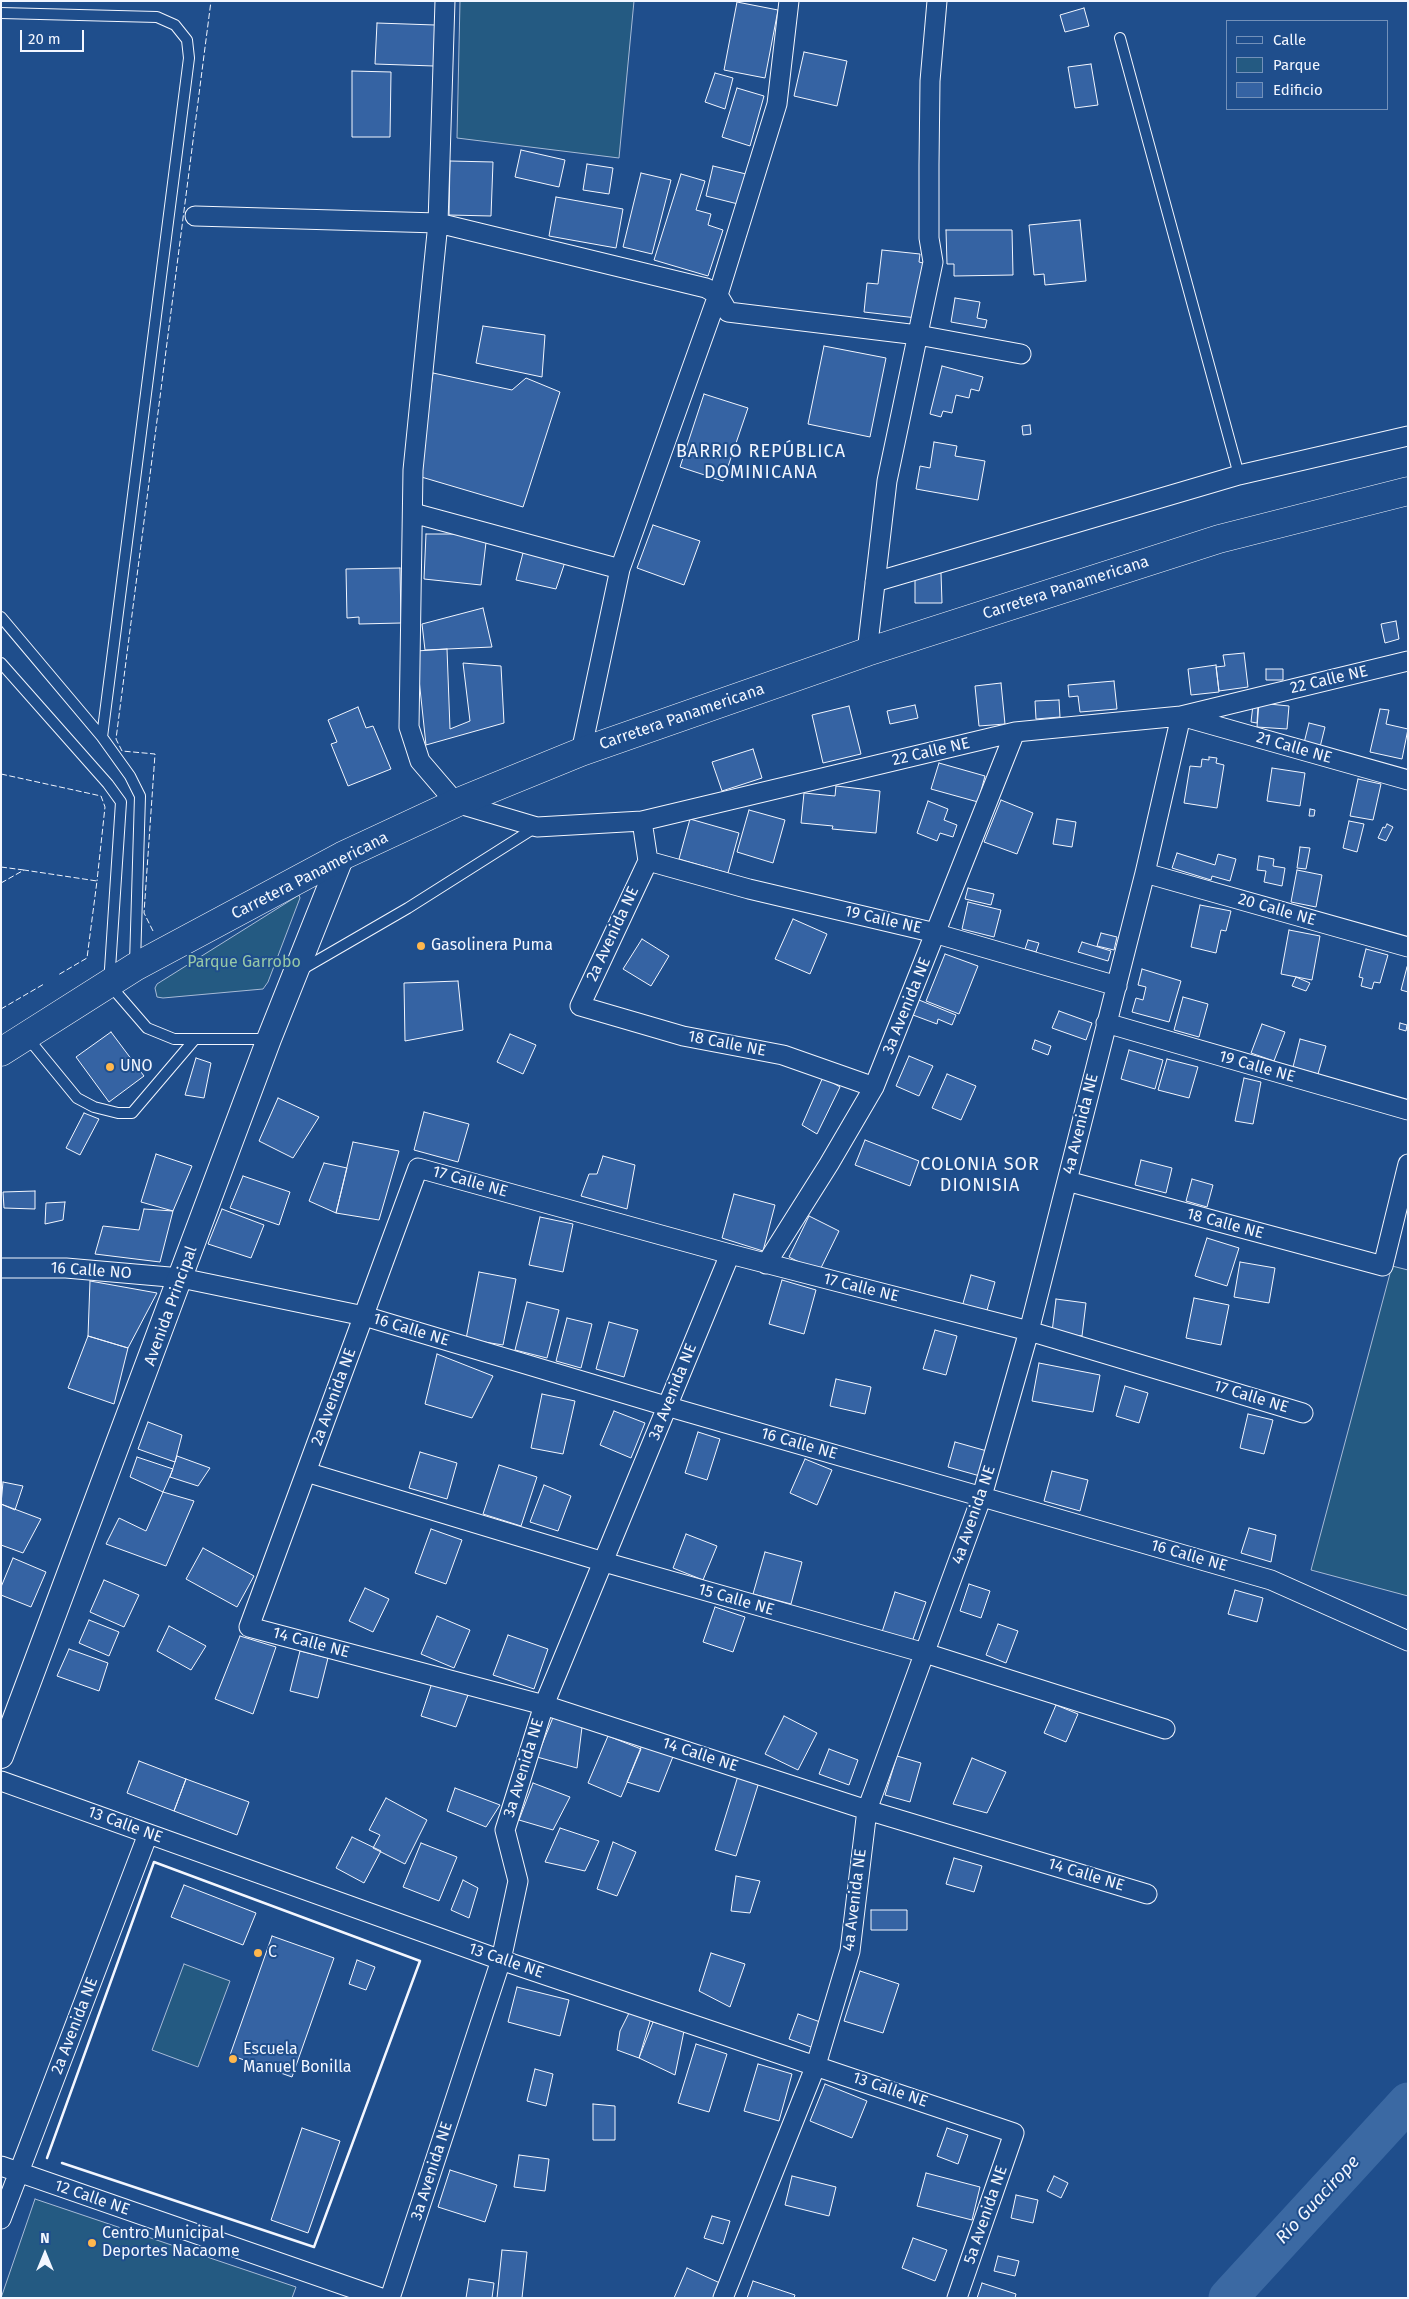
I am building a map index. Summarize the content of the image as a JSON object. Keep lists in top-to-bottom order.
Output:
{
  "streets": {
    "highway": ["Carretera Panamericana"],
    "street": [
      "22 Calle NE",
      "21 Calle NE",
      "20 Calle NE",
      "19 Calle NE",
      "2a Avenida NE",
      "3a Avenida NE",
      "18 Calle NE",
      "4a Avenida NE",
      "17 Calle NE",
      "16 Calle NO",
      "Avenida Principal",
      "16 Calle NE",
      "15 Calle NE",
      "14 Calle NE",
      "13 Calle NE",
      "12 Calle NE",
      "5a Avenida NE"
    ]
  },
  "crossings": [
    ["Carretera Panamericana", "22 Calle NE"],
    ["Carretera Panamericana", "Avenida Principal"],
    ["22 Calle NE", "21 Calle NE"],
    ["22 Calle NE", "3a Avenida NE"],
    ["22 Calle NE", "4a Avenida NE"],
    ["21 Calle NE", "4a Avenida NE"],
    ["20 Calle NE", "4a Avenida NE"],
    ["19 Calle NE", "2a Avenida NE"],
    ["19 Calle NE", "3a Avenida NE"],
    ["19 Calle NE", "4a Avenida NE"],
    ["2a Avenida NE", "18 Calle NE"],
    ["2a Avenida NE", "17 Calle NE"],
    ["2a Avenida NE", "16 Calle NE"],
    ["2a Avenida NE", "15 Calle NE"],
    ["2a Avenida NE", "14 Calle NE"],
    ["2a Avenida NE", "13 Calle NE"],
    ["2a Avenida NE", "12 Calle NE"],
    ["3a Avenida NE", "18 Calle NE"],
    ["3a Avenida NE", "17 Calle NE"],
    ["3a Avenida NE", "16 Calle NE"],
    ["3a Avenida NE", "15 Calle NE"],
    ["3a Avenida NE", "14 Calle NE"],
    ["3a Avenida NE", "13 Calle NE"],
    ["18 Calle NE", "4a Avenida NE"],
    ["4a Avenida NE", "17 Calle NE"],
    ["4a Avenida NE", "16 Calle NE"],
    ["4a Avenida NE", "15 Calle NE"],
    ["4a Avenida NE", "14 Calle NE"],
    ["4a Avenida NE", "13 Calle NE"],
    ["16 Calle NO", "Avenida Principal"],
    ["16 Calle NO", "16 Calle NE"],
    ["Avenida Principal", "16 Calle NE"],
    ["13 Calle NE", "5a Avenida NE"]
  ],
  "districts": ["BARRIO REPÚBLICA DOMINICANA", "COLONIA SOR DIONISIA"],
  "water": ["Río Guacirope"],
  "parks": ["Parque Garrobo"],
  "places": [
    "Gasolinera Puma",
    "UNO",
    "C",
    "Escuela Manuel Bonilla",
    "Centro Municipal Deportes Nacaome"
  ],
  "legend": ["Calle", "Parque", "Edificio"],
  "scale_bar": "20 m",
  "north": "top"
}
